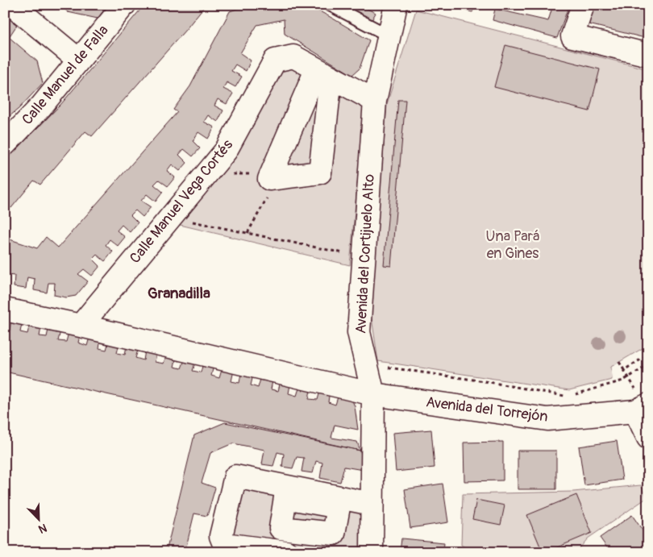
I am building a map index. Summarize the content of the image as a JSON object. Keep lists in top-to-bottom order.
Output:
{
  "streets": {
    "street": [
      "Calle Manuel de Falla",
      "Calle Manuel Vega Cortés",
      "Avenida del Cortijuelo Alto",
      "Avenida del Torrejón"
    ]
  },
  "crossings": [
    ["Calle Manuel Vega Cortés", "Avenida del Cortijuelo Alto"],
    ["Calle Manuel Vega Cortés", "Avenida del Torrejón"],
    ["Avenida del Cortijuelo Alto", "Avenida del Torrejón"]
  ],
  "districts": ["Granadilla"],
  "parks": ["Una Pará en Gines"],
  "north": "bottom right"
}
